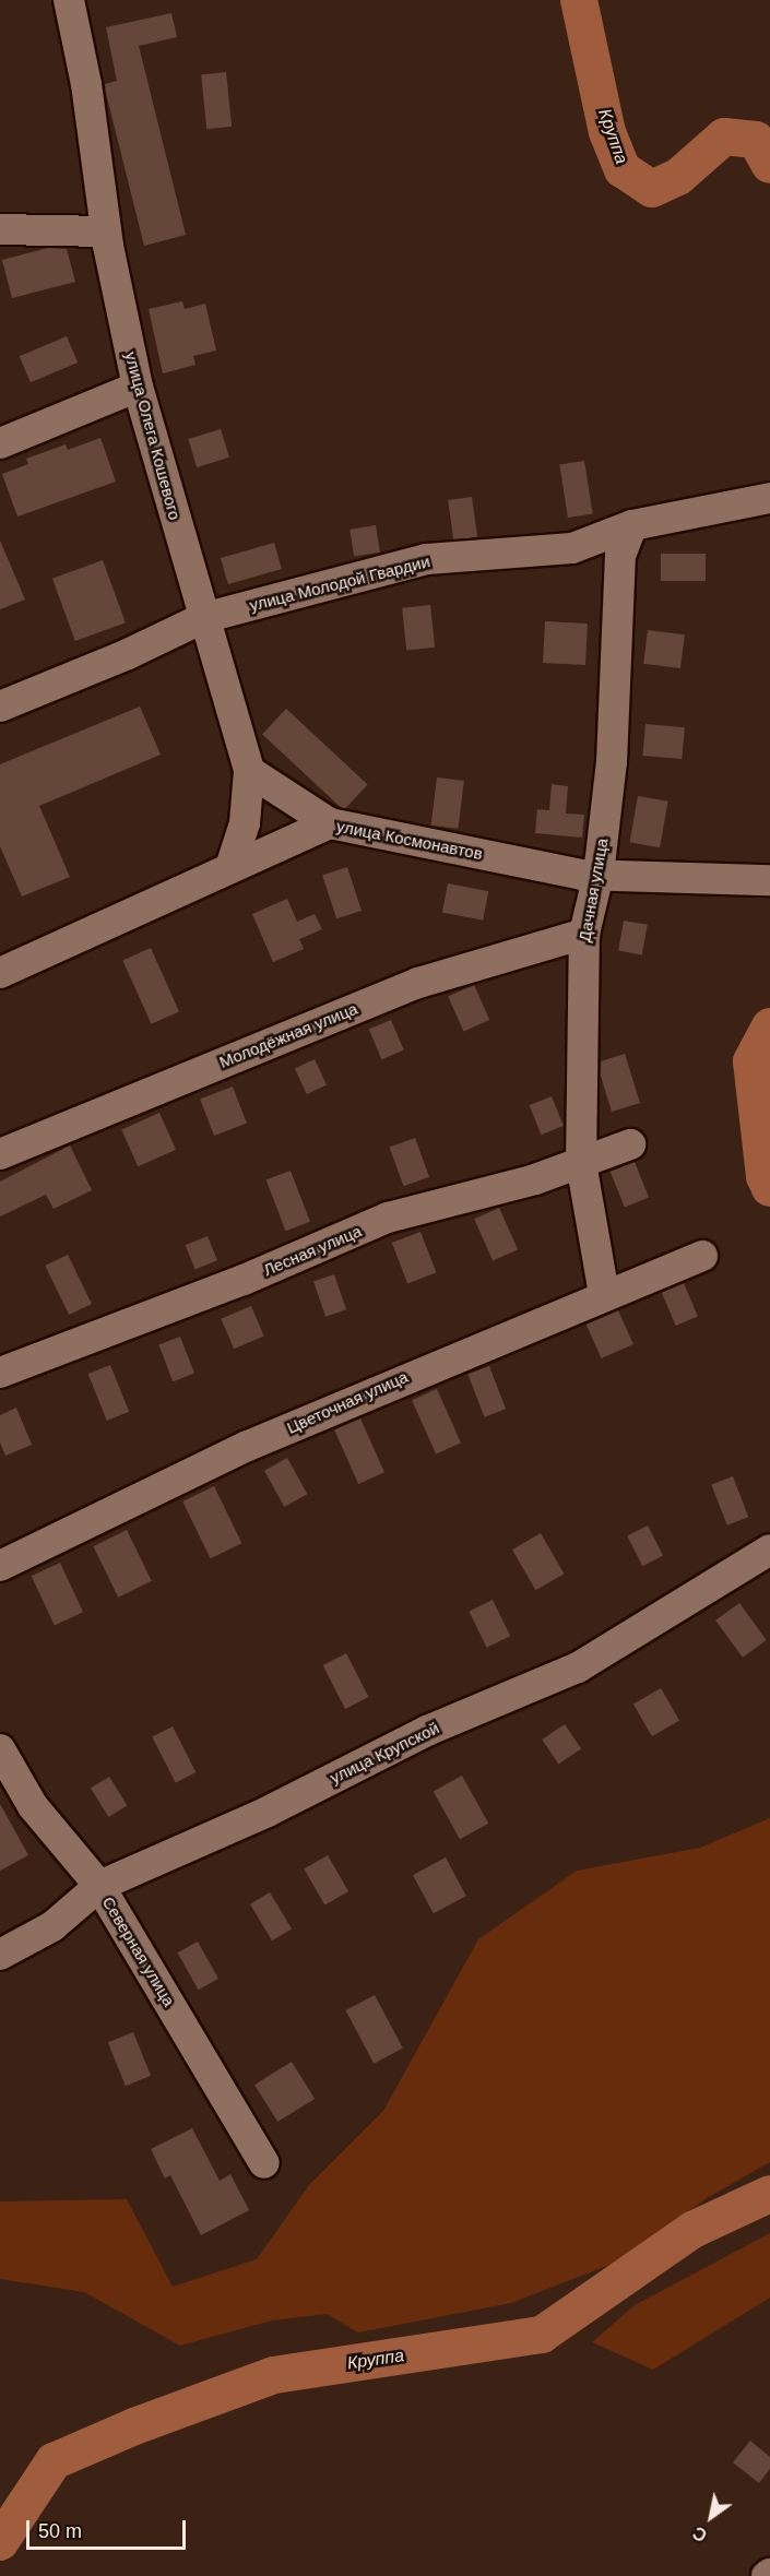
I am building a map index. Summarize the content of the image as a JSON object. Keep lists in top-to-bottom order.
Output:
{
  "streets": {
    "street": [
      "улица Олега Кошевого",
      "улица Молодой Гвардии",
      "улица Космонавтов",
      "Дачная улица",
      "Молодёжная улица",
      "Лесная улица",
      "Цветочная улица",
      "улица Крупской",
      "Северная улица"
    ]
  },
  "crossings": [
    ["улица Олега Кошевого", "улица Молодой Гвардии"],
    ["улица Олега Кошевого", "улица Космонавтов"],
    ["улица Молодой Гвардии", "Дачная улица"],
    ["улица Космонавтов", "Дачная улица"],
    ["Дачная улица", "Молодёжная улица"],
    ["Дачная улица", "Лесная улица"],
    ["Дачная улица", "Цветочная улица"],
    ["улица Крупской", "Северная улица"]
  ],
  "water": ["Круппа"],
  "scale_bar": "50 m",
  "north": "bottom left"
}
